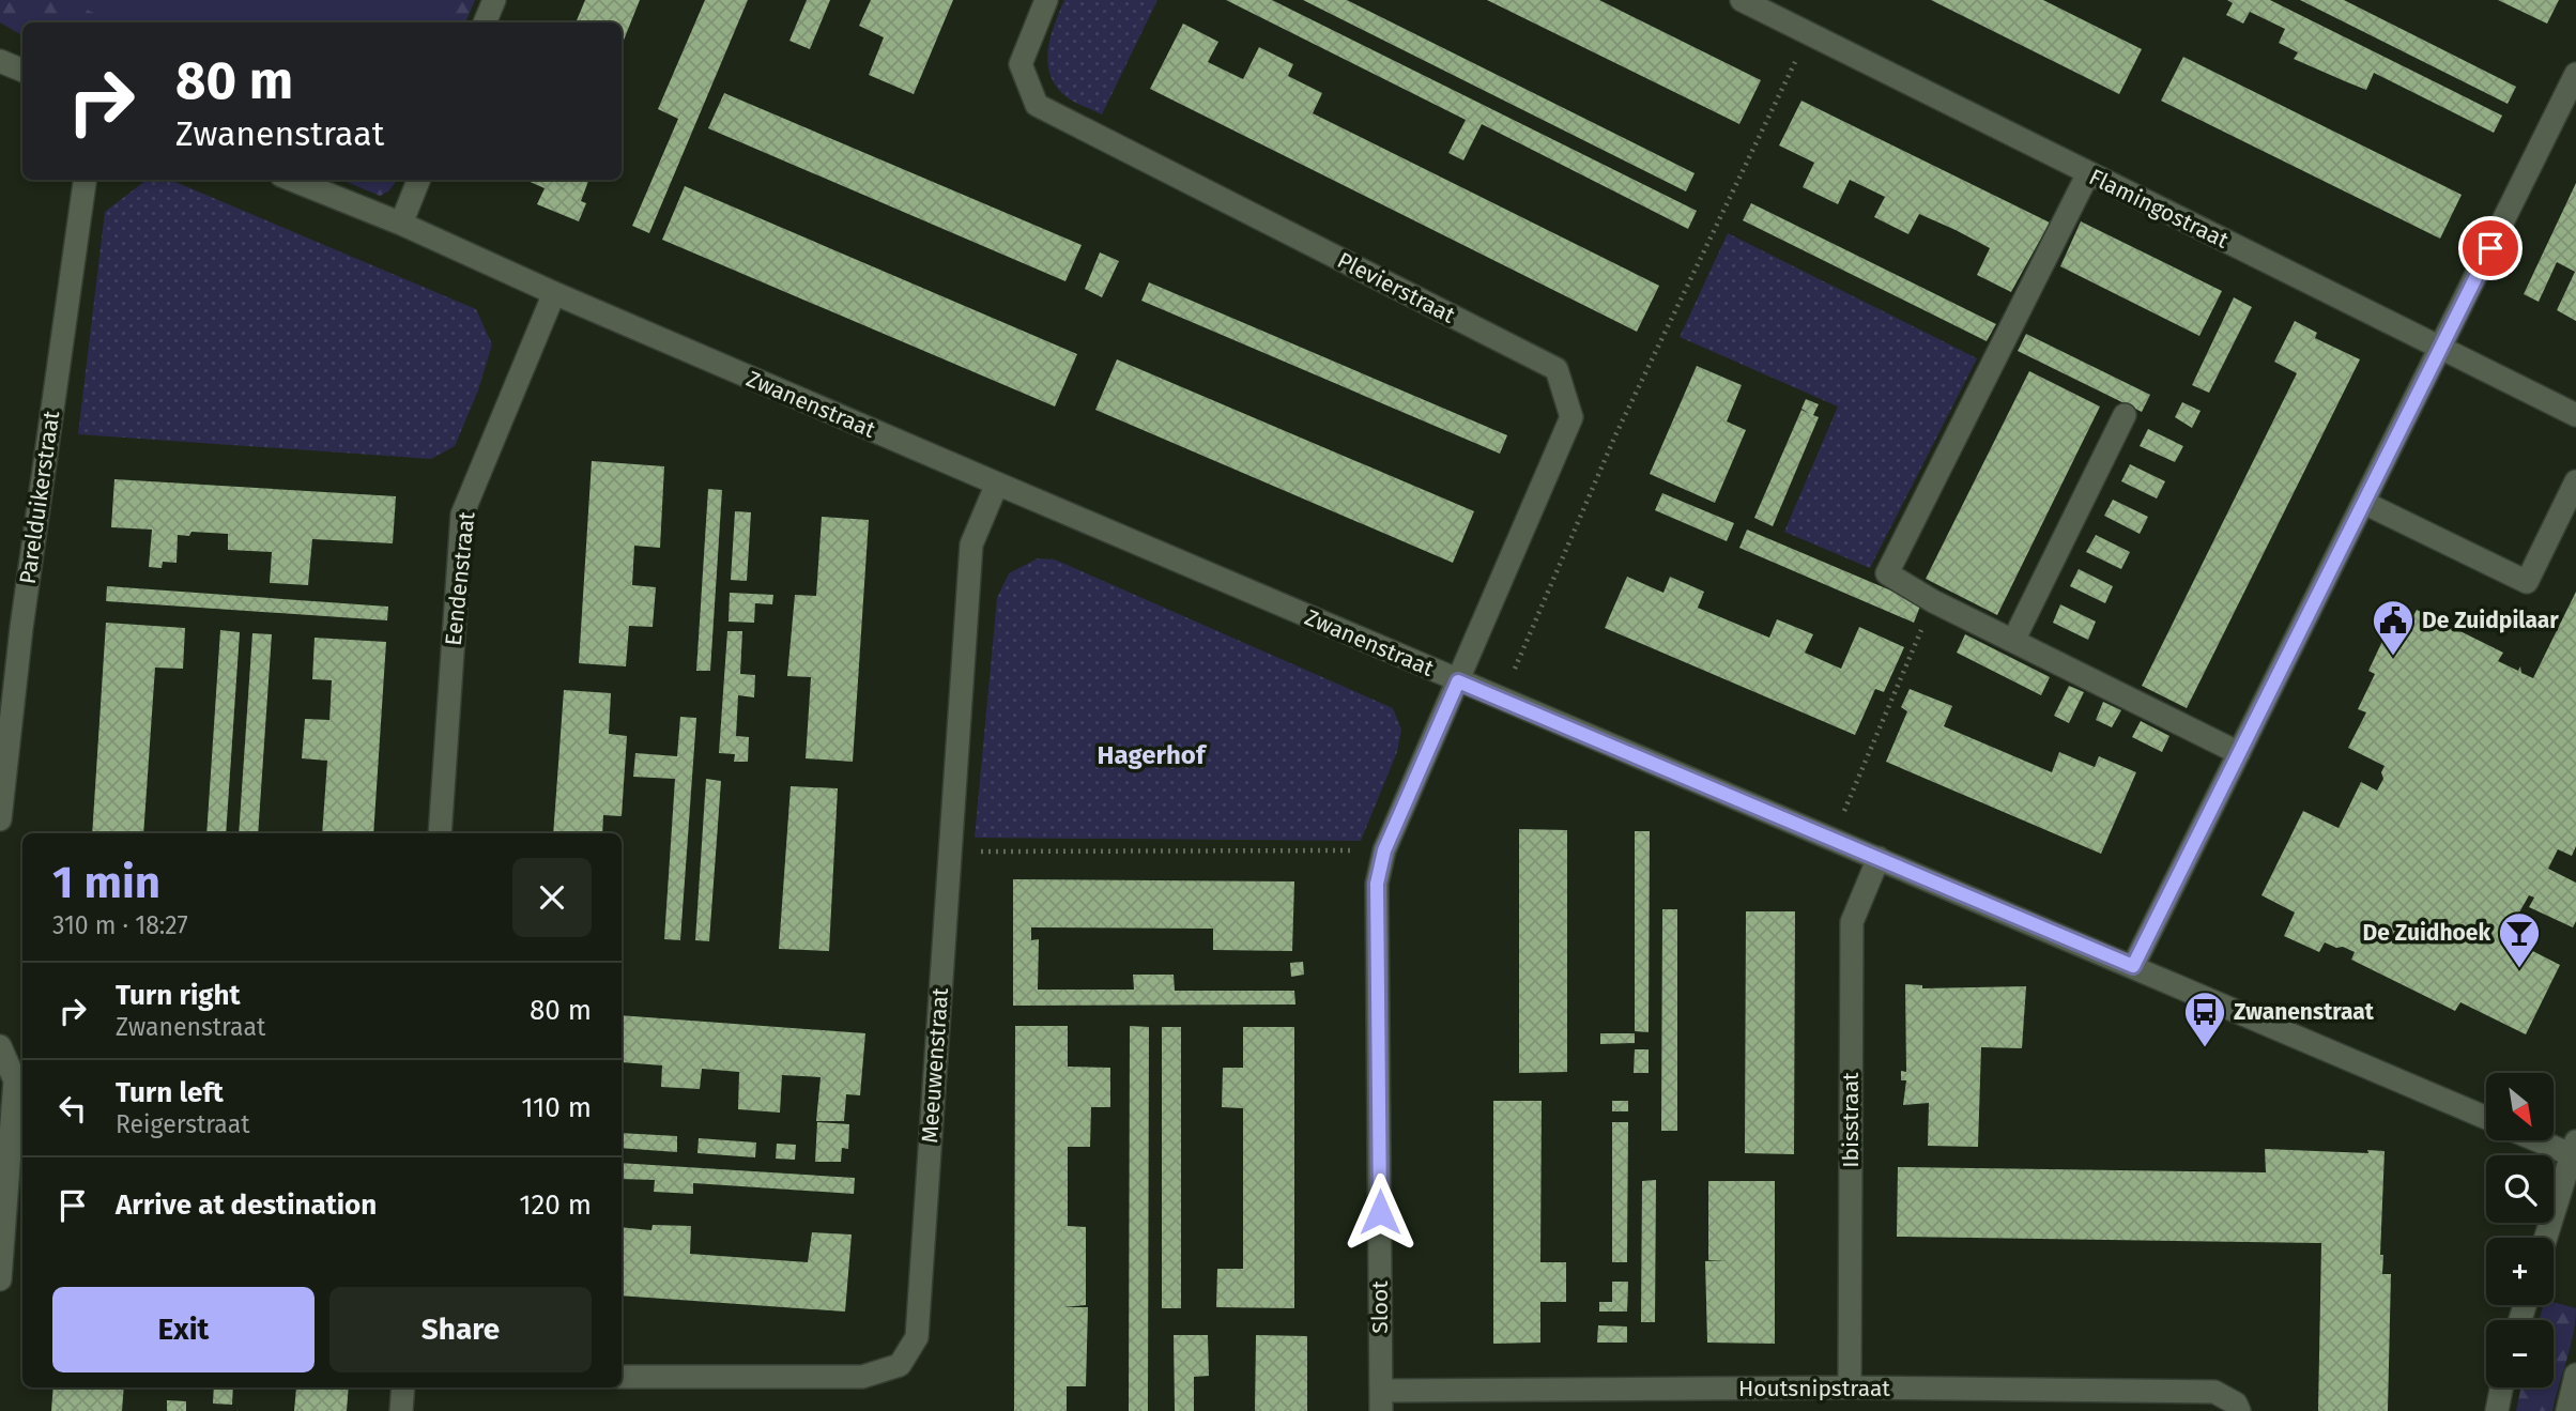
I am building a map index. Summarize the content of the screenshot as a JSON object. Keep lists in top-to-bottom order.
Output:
{
  "streets": {
    "street": [
      "Flamingostraat",
      "Plevierstraat",
      "Zwanenstraat",
      "Parelduikerstraat",
      "Eendenstraat",
      "Meeuwenstraat",
      "Ibisstraat",
      "Sloot",
      "Houtsnipstraat"
    ]
  },
  "crossings": [
    ["Plevierstraat", "Zwanenstraat"],
    ["Plevierstraat", "Sloot"],
    ["Zwanenstraat", "Eendenstraat"],
    ["Zwanenstraat", "Meeuwenstraat"],
    ["Zwanenstraat", "Ibisstraat"],
    ["Zwanenstraat", "Sloot"],
    ["Ibisstraat", "Houtsnipstraat"],
    ["Sloot", "Houtsnipstraat"]
  ],
  "districts": ["Hagerhof"],
  "places": {
    "public building": ["De Zuidpilaar"],
    "bar": ["De Zuidhoek"],
    "bus stop": ["Zwanenstraat"]
  },
  "north": "bottom right",
  "page": {
    "turn": ["80 m", "Zwanenstraat"],
    "heading": ["1 min", "310 m · 18:27"],
    "list": [
      {
        "name": "Turn right",
        "note": "Zwanenstraat",
        "value": "80 m"
      },
      {
        "name": "Turn left",
        "note": "Reigerstraat",
        "value": "110 m"
      },
      {
        "name": "Arrive at destination",
        "value": "120 m"
      }
    ],
    "map_buttons": ["+", "−"],
    "buttons": ["Exit", "Share"]
  }
}
